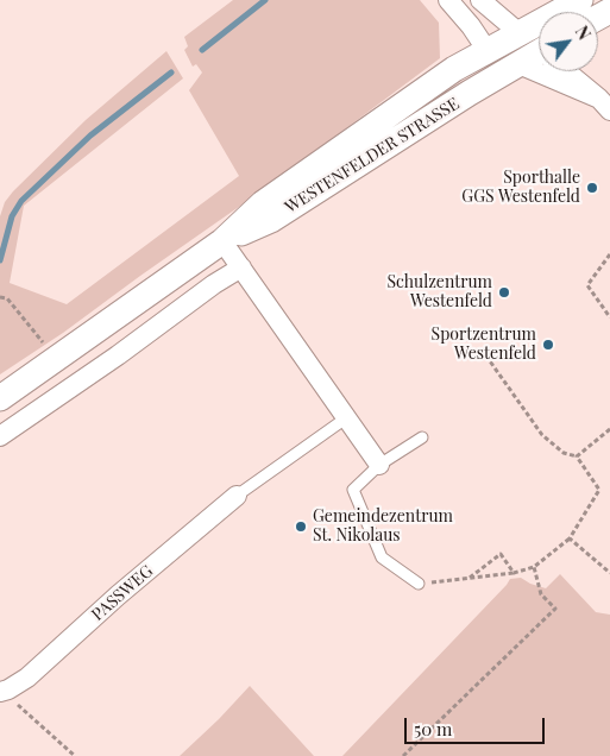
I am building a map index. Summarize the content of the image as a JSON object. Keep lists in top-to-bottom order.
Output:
{
  "streets": {
    "street": ["WESTENFELDER STRASSE", "PASSWEG"]
  },
  "places": [
    "Sporthalle GGS Westenfeld",
    "Schulzentrum Westenfeld",
    "Sportzentrum Westenfeld",
    "Gemeindezentrum St. Nikolaus"
  ],
  "scale_bar": "50 m",
  "north": "top right"
}
